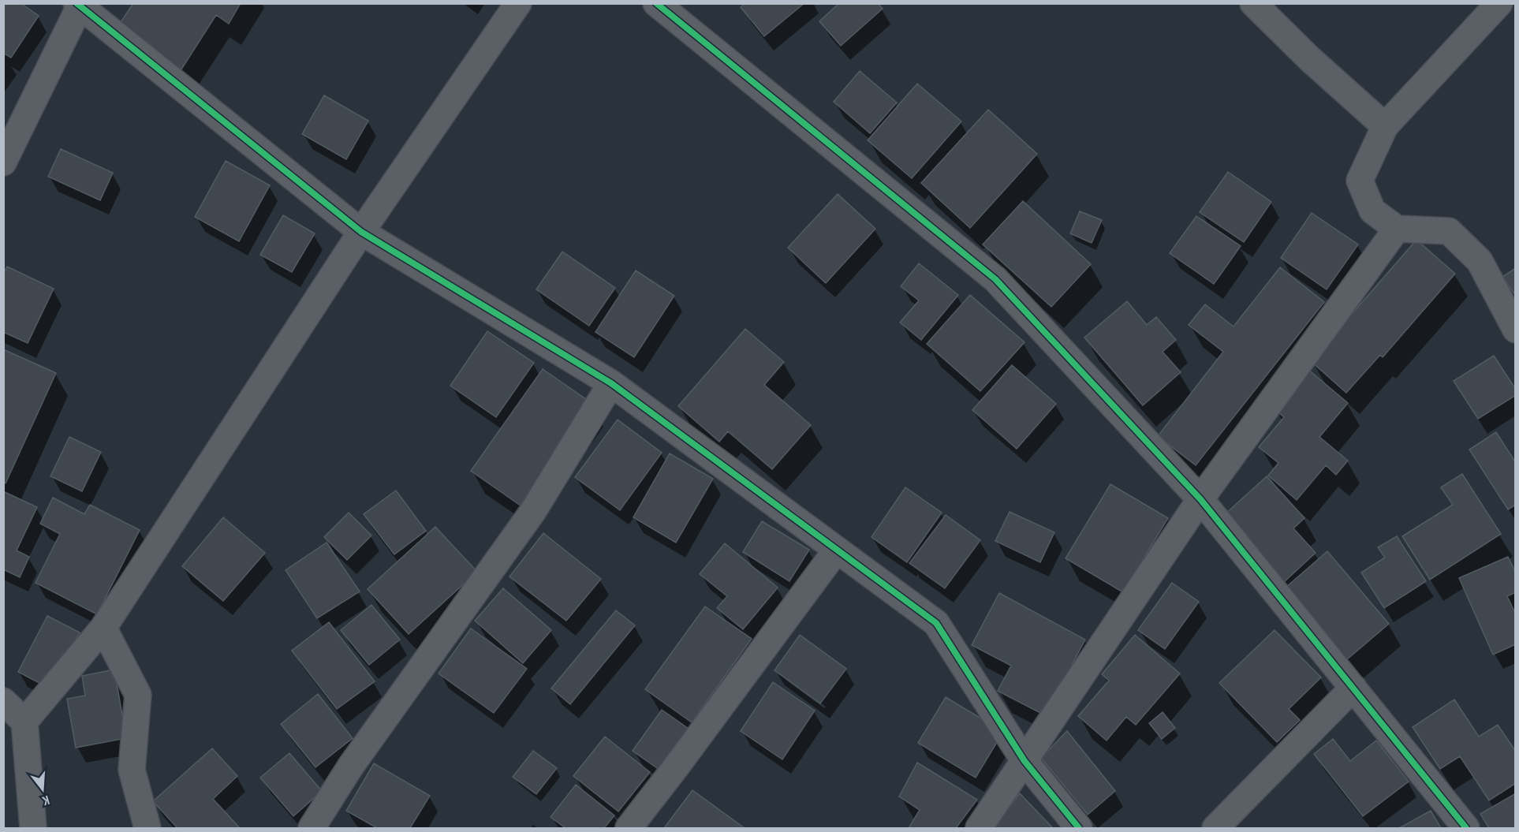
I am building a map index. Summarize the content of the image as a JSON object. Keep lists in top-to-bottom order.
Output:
{
  "north": "bottom"
}
